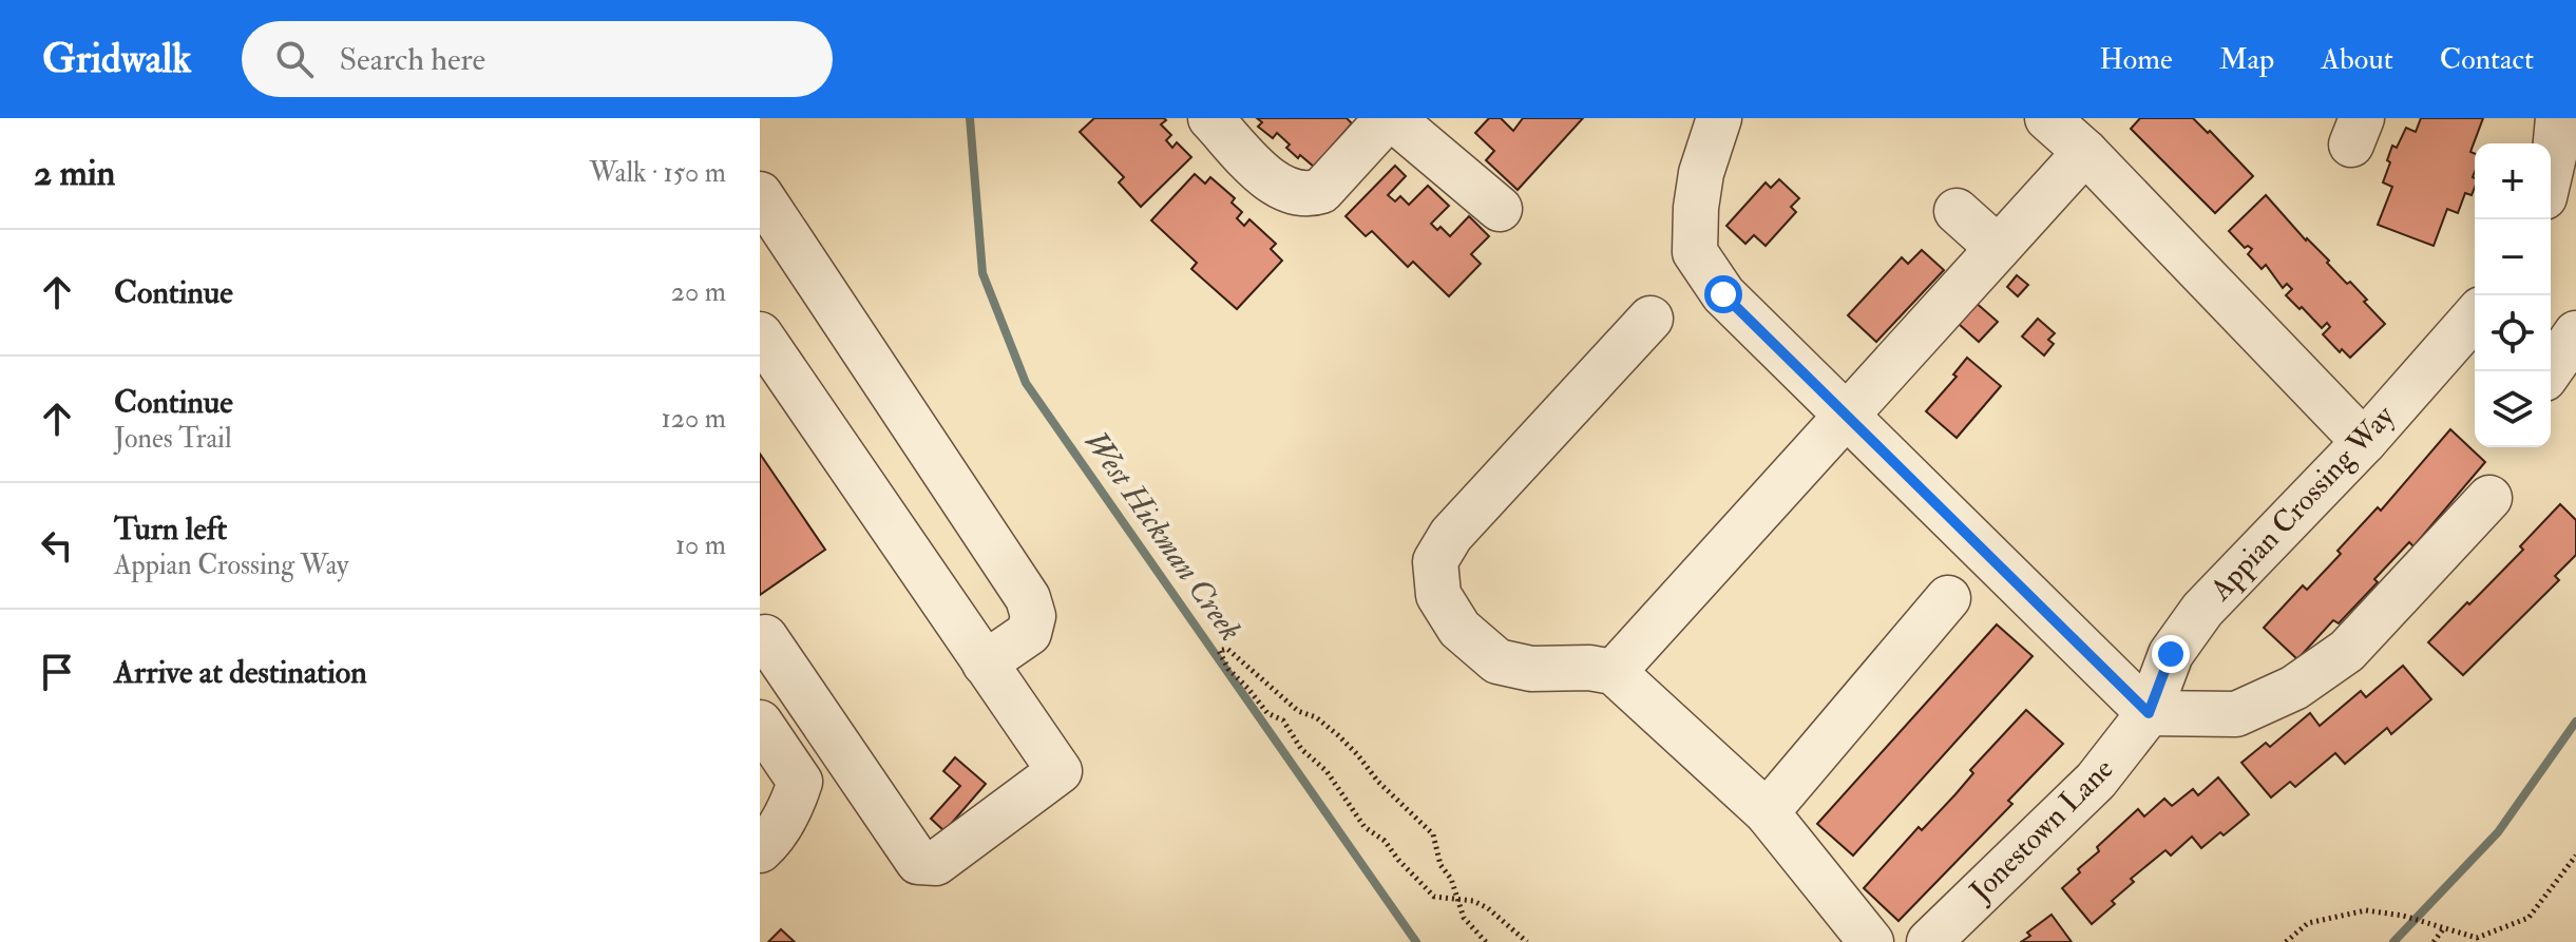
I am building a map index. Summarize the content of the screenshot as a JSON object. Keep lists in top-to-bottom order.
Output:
{
  "streets": {
    "street": ["Appian Crossing Way", "Jonestown Lane"]
  },
  "crossings": [
    ["Appian Crossing Way", "Jonestown Lane"]
  ],
  "water": ["West Hickman Creek"],
  "page": {
    "header": "Gridwalk",
    "search": "Search here",
    "nav": [
      "Home",
      "Map",
      "About",
      "Contact"
    ],
    "heading": ["2 min", "Walk · 150 m"],
    "map_buttons": ["+", "−"],
    "list": [
      ["Continue", "20 m"],
      ["Continue", "Jones Trail", "120 m"],
      ["Turn left", "Appian Crossing Way", "10 m"],
      "Arrive at destination"
    ]
  }
}
